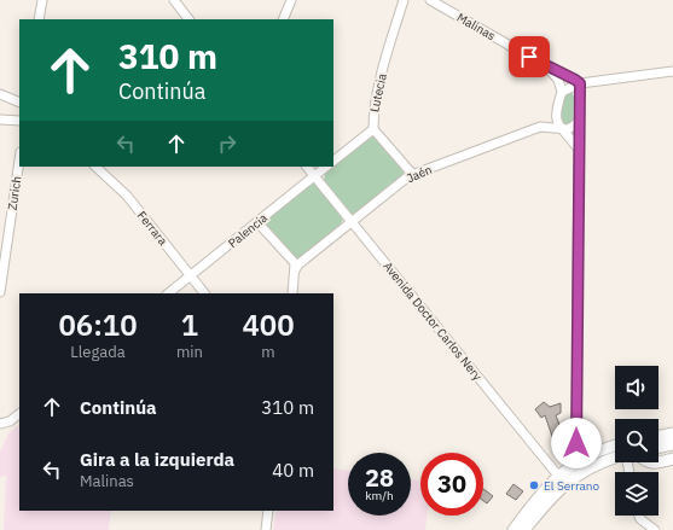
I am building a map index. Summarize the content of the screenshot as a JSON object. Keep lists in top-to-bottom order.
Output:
{
  "streets": {
    "street": [
      "Malinas",
      "Lutecia",
      "Jaén",
      "Zurich",
      "Ferrara",
      "Palencia",
      "Avenida Doctor Carlos Nery"
    ]
  },
  "crossings": [
    ["Lutecia", "Jaén"],
    ["Jaén", "Avenida Doctor Carlos Nery"],
    ["Ferrara", "Palencia"],
    ["Palencia", "Avenida Doctor Carlos Nery"]
  ],
  "places": ["El Serrano"],
  "page": {
    "turn": ["310 m", "Continúa"],
    "eta": [
      "06:10",
      "Llegada",
      "1",
      "min",
      "400",
      "m"
    ],
    "list": [
      {
        "name": "Continúa",
        "value": "310 m"
      },
      {
        "name": "Gira a la izquierda",
        "note": "Malinas",
        "value": "40 m"
      }
    ],
    "speed": "28 km/h",
    "limit": "30"
  }
}
